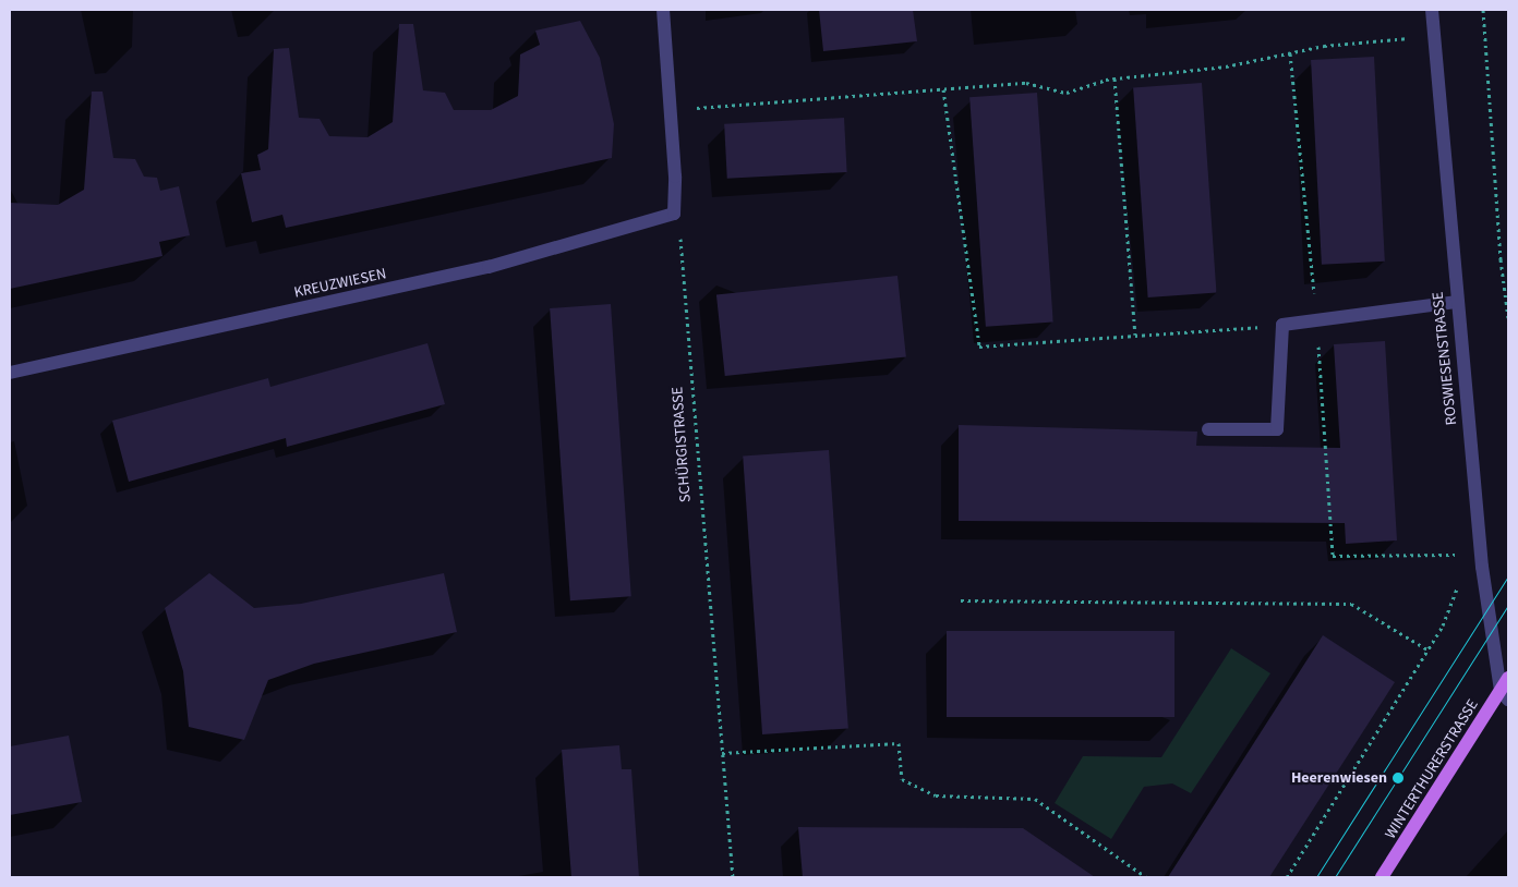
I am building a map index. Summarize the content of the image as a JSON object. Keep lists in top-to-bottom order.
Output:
{
  "streets": {
    "main road": ["WINTERTHURERSTRASSE"],
    "street": ["KREUZWIESEN", "ROSWIESENSTRASSE"],
    "path": ["SCHÜRGISTRASSE"]
  },
  "crossings": [
    ["KREUZWIESEN", "SCHÜRGISTRASSE"],
    ["ROSWIESENSTRASSE", "WINTERTHURERSTRASSE"]
  ],
  "places": ["Heerenwiesen"]
}
